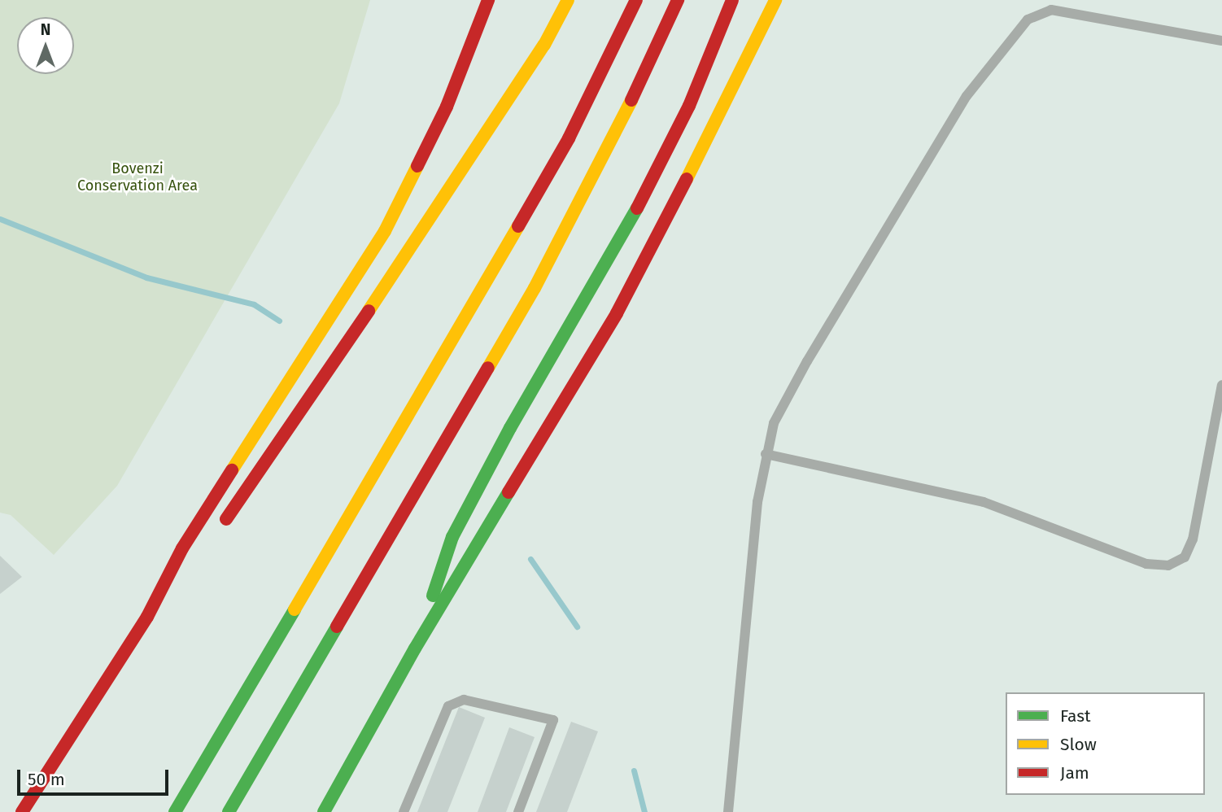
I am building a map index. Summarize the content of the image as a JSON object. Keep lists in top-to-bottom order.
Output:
{
  "parks": ["Bovenzi Conservation Area"],
  "legend": ["Fast", "Slow", "Jam"],
  "scale_bar": "50 m",
  "north": "top"
}
